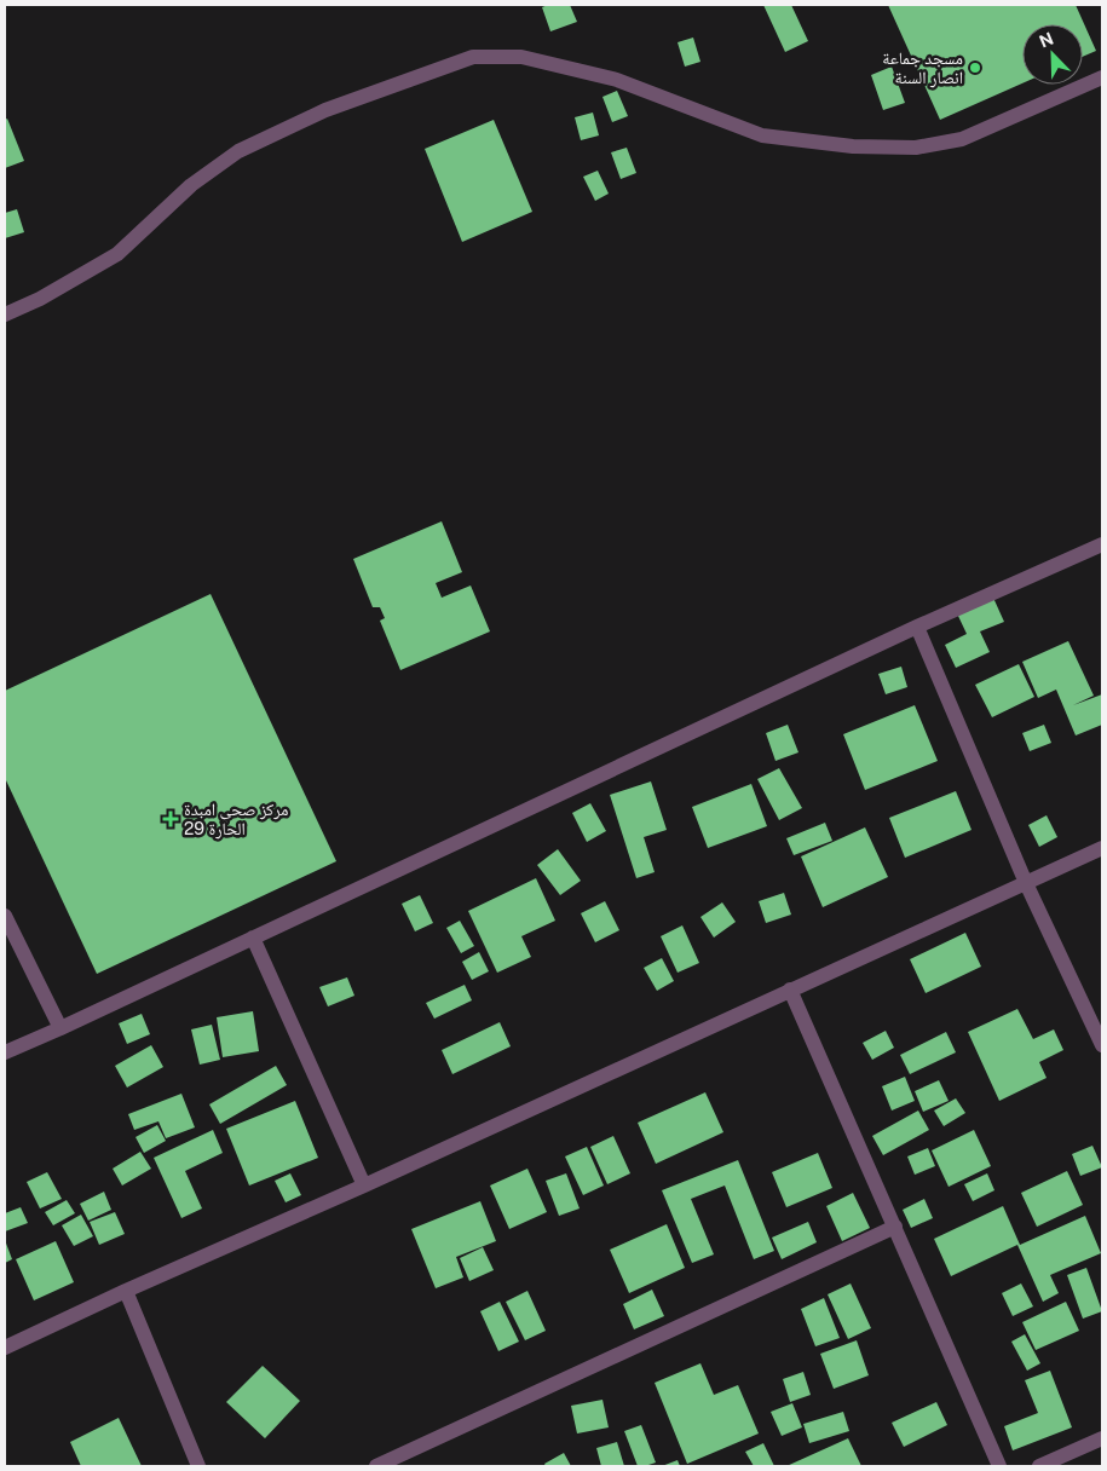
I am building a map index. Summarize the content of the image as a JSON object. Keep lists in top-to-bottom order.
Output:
{
  "places": {
    "other": ["مسجد جماعة انصار السنة"],
    "health": ["مركز صحي امبدة الحارة 29"]
  },
  "north": "top left"
}
